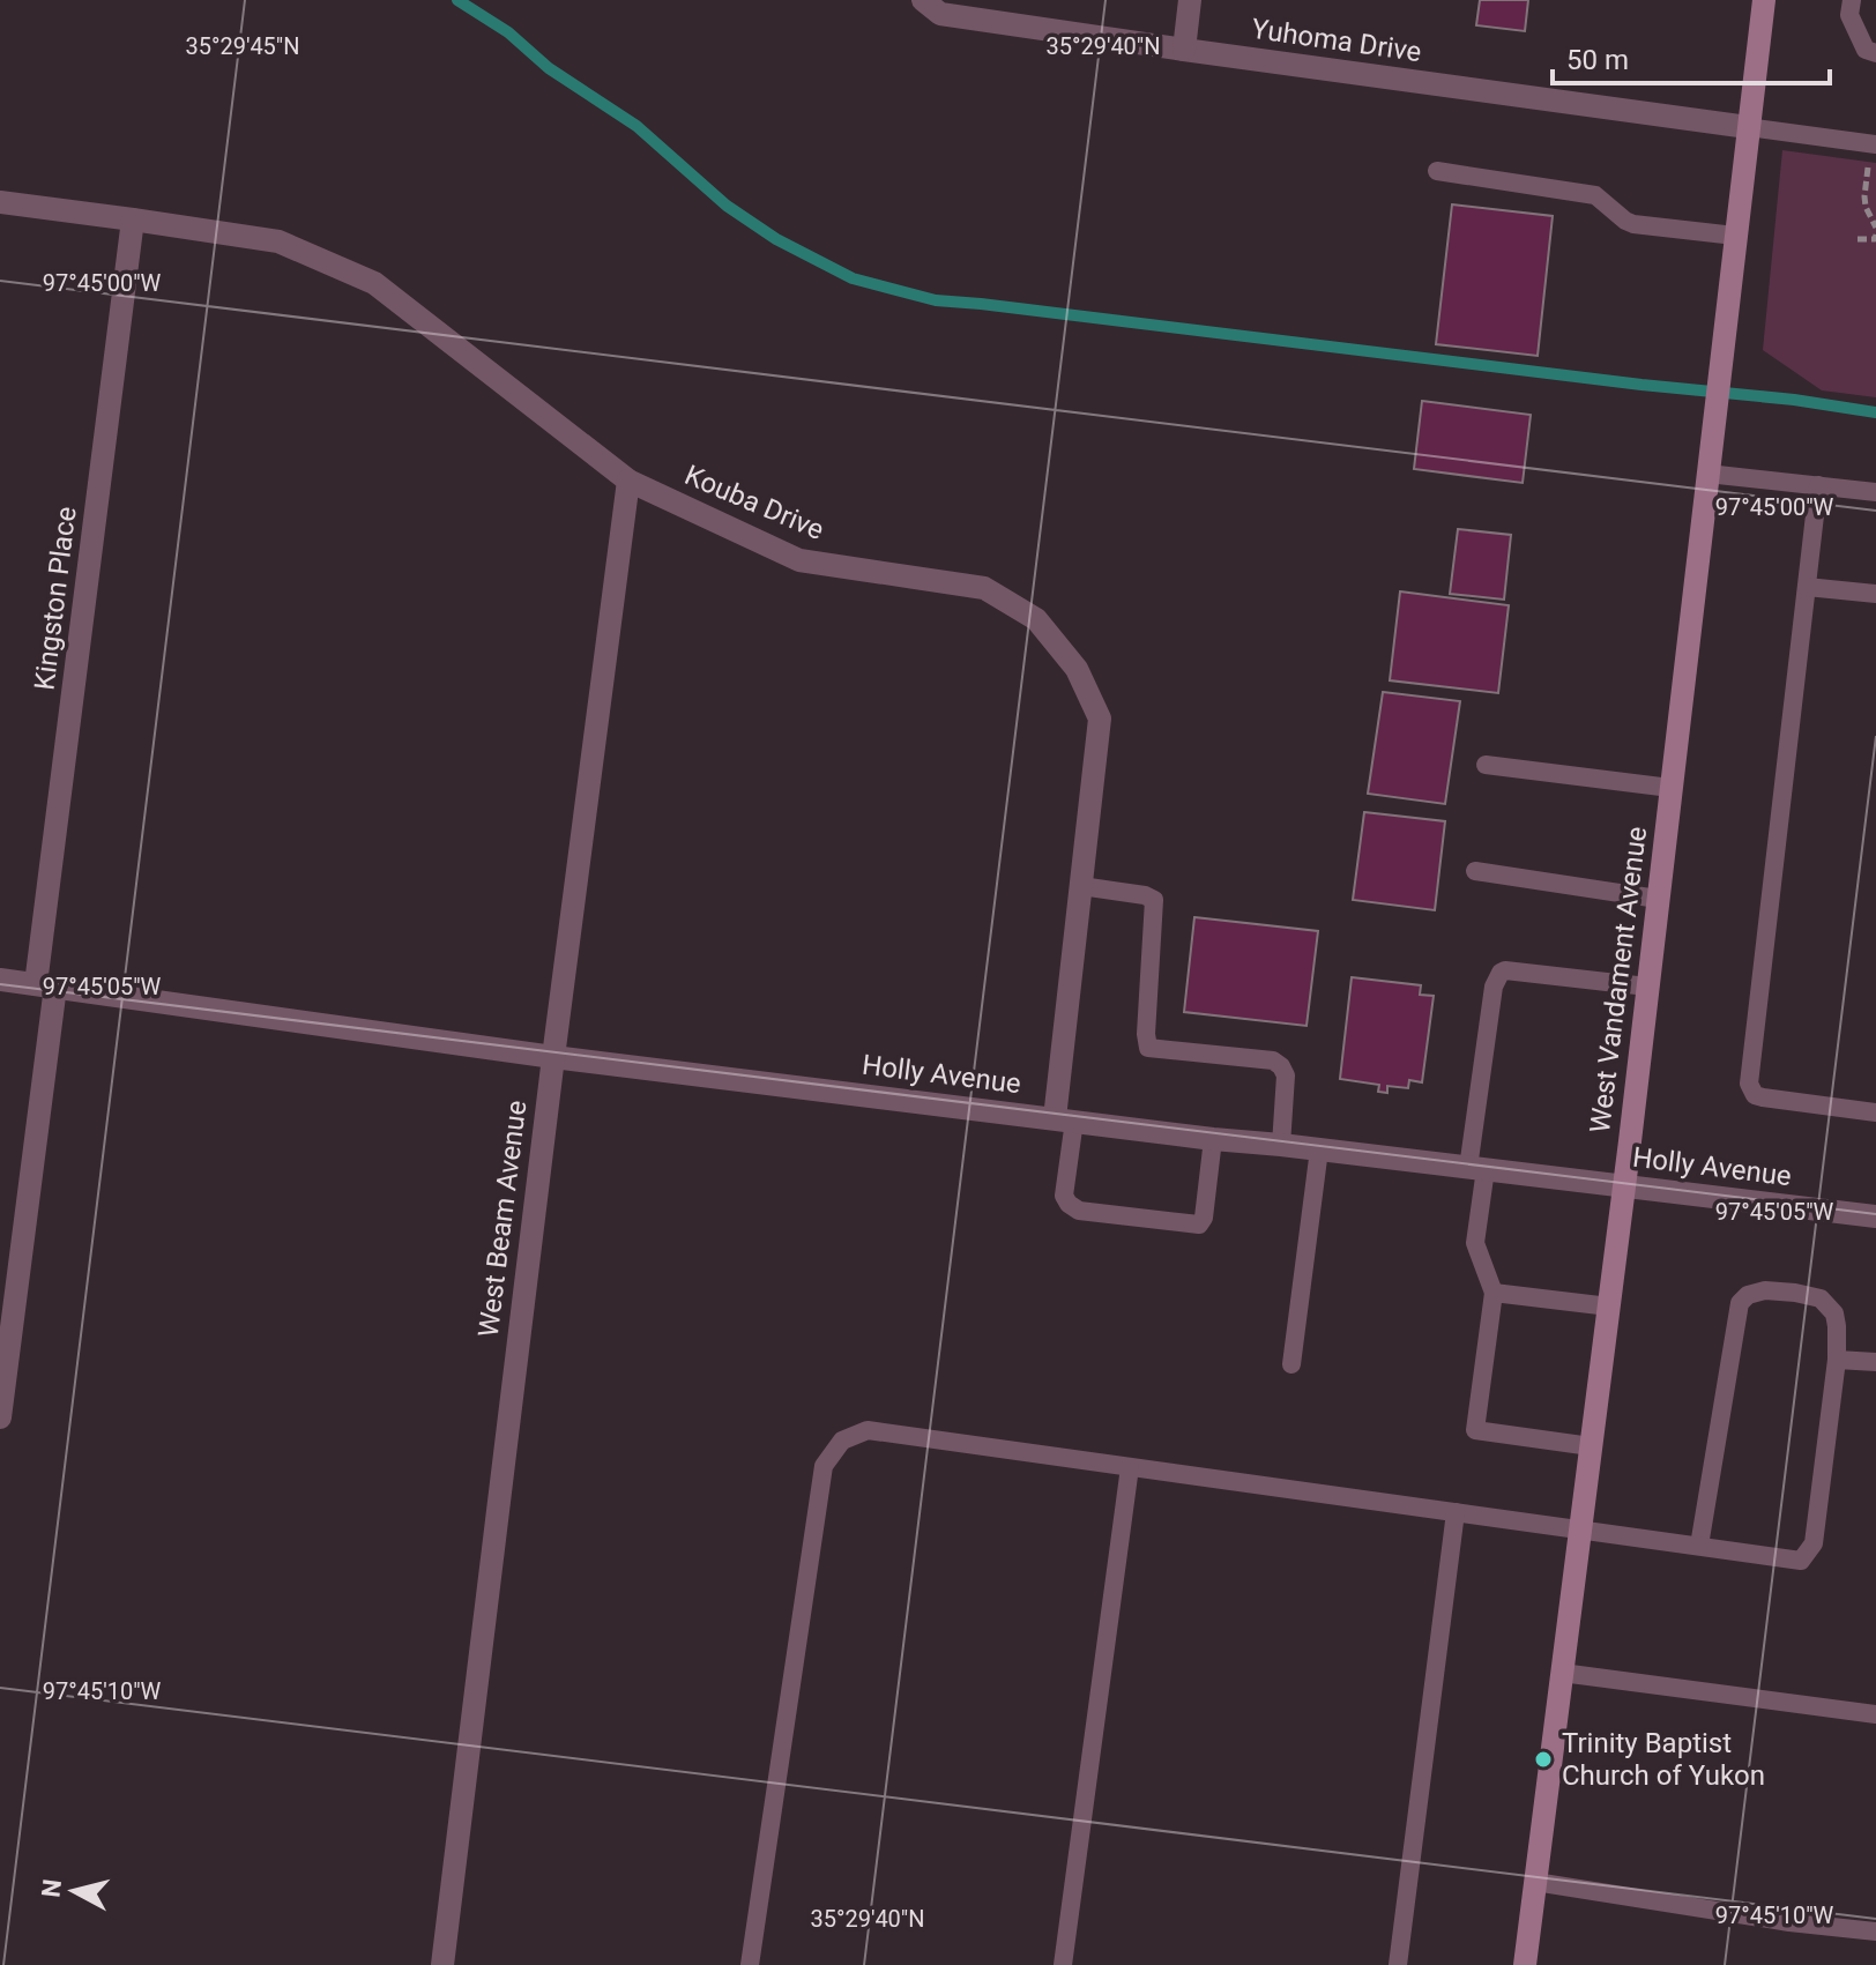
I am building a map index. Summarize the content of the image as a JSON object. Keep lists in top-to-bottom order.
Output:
{
  "streets": {
    "street": [
      "Yuhoma Drive",
      "Kouba Drive",
      "Kingston Place",
      "West Vandament Avenue",
      "Holly Avenue",
      "West Beam Avenue"
    ]
  },
  "crossings": [
    ["Yuhoma Drive", "West Vandament Avenue"],
    ["Kouba Drive", "Kingston Place"],
    ["Kouba Drive", "Holly Avenue"],
    ["Kouba Drive", "West Beam Avenue"],
    ["Kingston Place", "Holly Avenue"],
    ["West Vandament Avenue", "Holly Avenue"],
    ["Holly Avenue", "West Beam Avenue"]
  ],
  "places": ["Trinity Baptist Church of Yukon"],
  "scale_bar": "50 m",
  "north": "left",
  "coordinates": [
    "35°29'45\"N",
    "35°29'40\"N",
    "97°45'00\"W",
    "97°45'05\"W",
    "97°45'10\"W"
  ]
}
